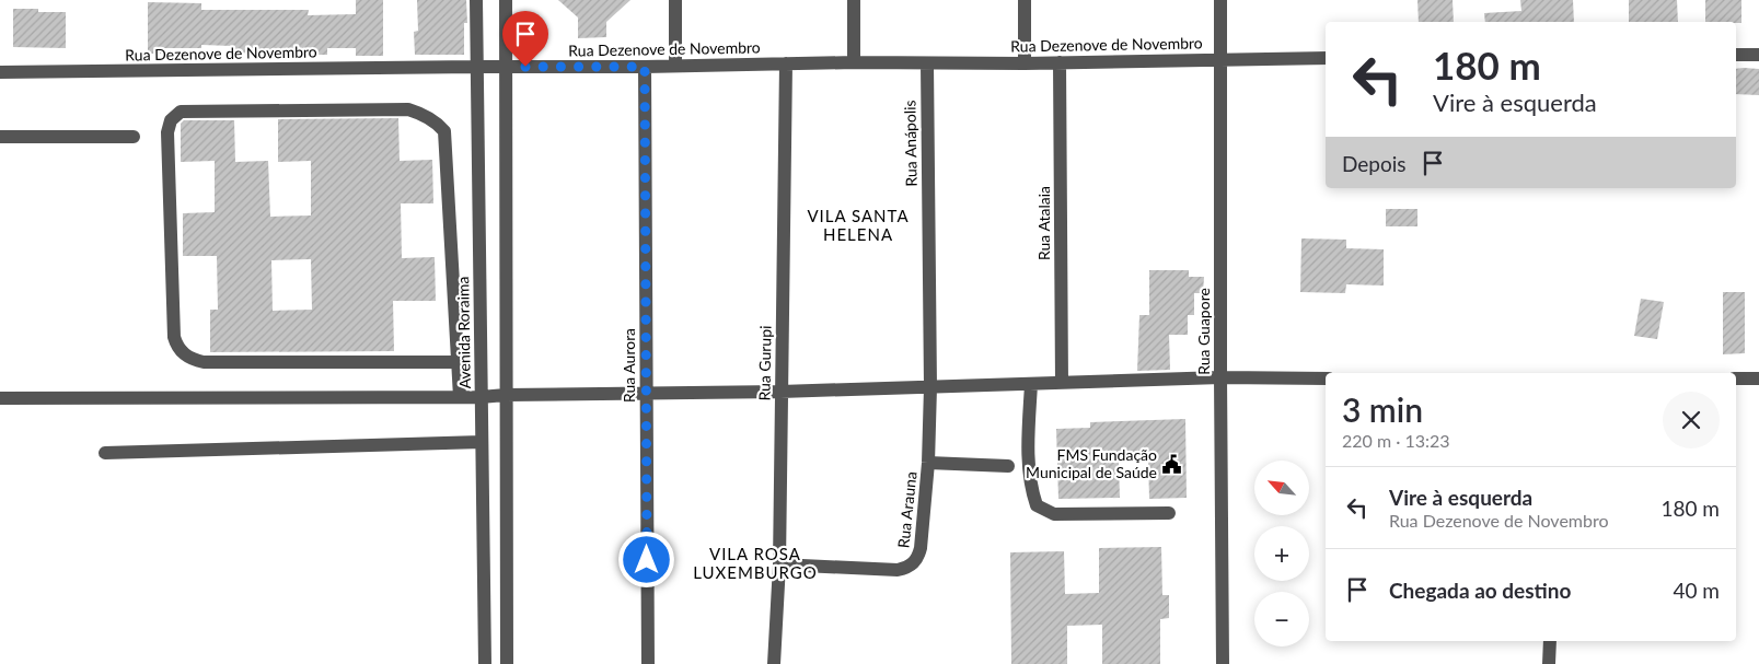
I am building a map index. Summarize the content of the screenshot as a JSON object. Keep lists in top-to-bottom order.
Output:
{
  "streets": {
    "street": [
      "Rua Dezenove de Novembro",
      "Rua Anápolis",
      "Rua Atalaia",
      "Rua Guapore",
      "Avenida Roraima",
      "Rua Gurupi",
      "Rua Aurora",
      "Rua Arauna"
    ]
  },
  "crossings": [
    ["Rua Dezenove de Novembro", "Rua Anápolis"],
    ["Rua Dezenove de Novembro", "Rua Atalaia"],
    ["Rua Dezenove de Novembro", "Rua Guapore"],
    ["Rua Dezenove de Novembro", "Avenida Roraima"],
    ["Rua Dezenove de Novembro", "Rua Gurupi"],
    ["Rua Dezenove de Novembro", "Rua Aurora"],
    ["Rua Anápolis", "Rua Arauna"],
    ["Rua Gurupi", "Rua Arauna"]
  ],
  "districts": ["VILA SANTA HELENA", "VILA ROSA LUXEMBURGO"],
  "places": {
    "public building": ["FMS Fundação Municipal de Saúde"]
  },
  "north": "top left",
  "page": {
    "turn": ["180 m", "Vire à esquerda"],
    "then": "Depois",
    "heading": ["3 min", "220 m · 13:23"],
    "map_buttons": ["+", "−"],
    "list": [
      {
        "name": "Vire à esquerda",
        "note": "Rua Dezenove de Novembro",
        "value": "180 m"
      },
      {
        "name": "Chegada ao destino",
        "value": "40 m"
      }
    ]
  }
}
